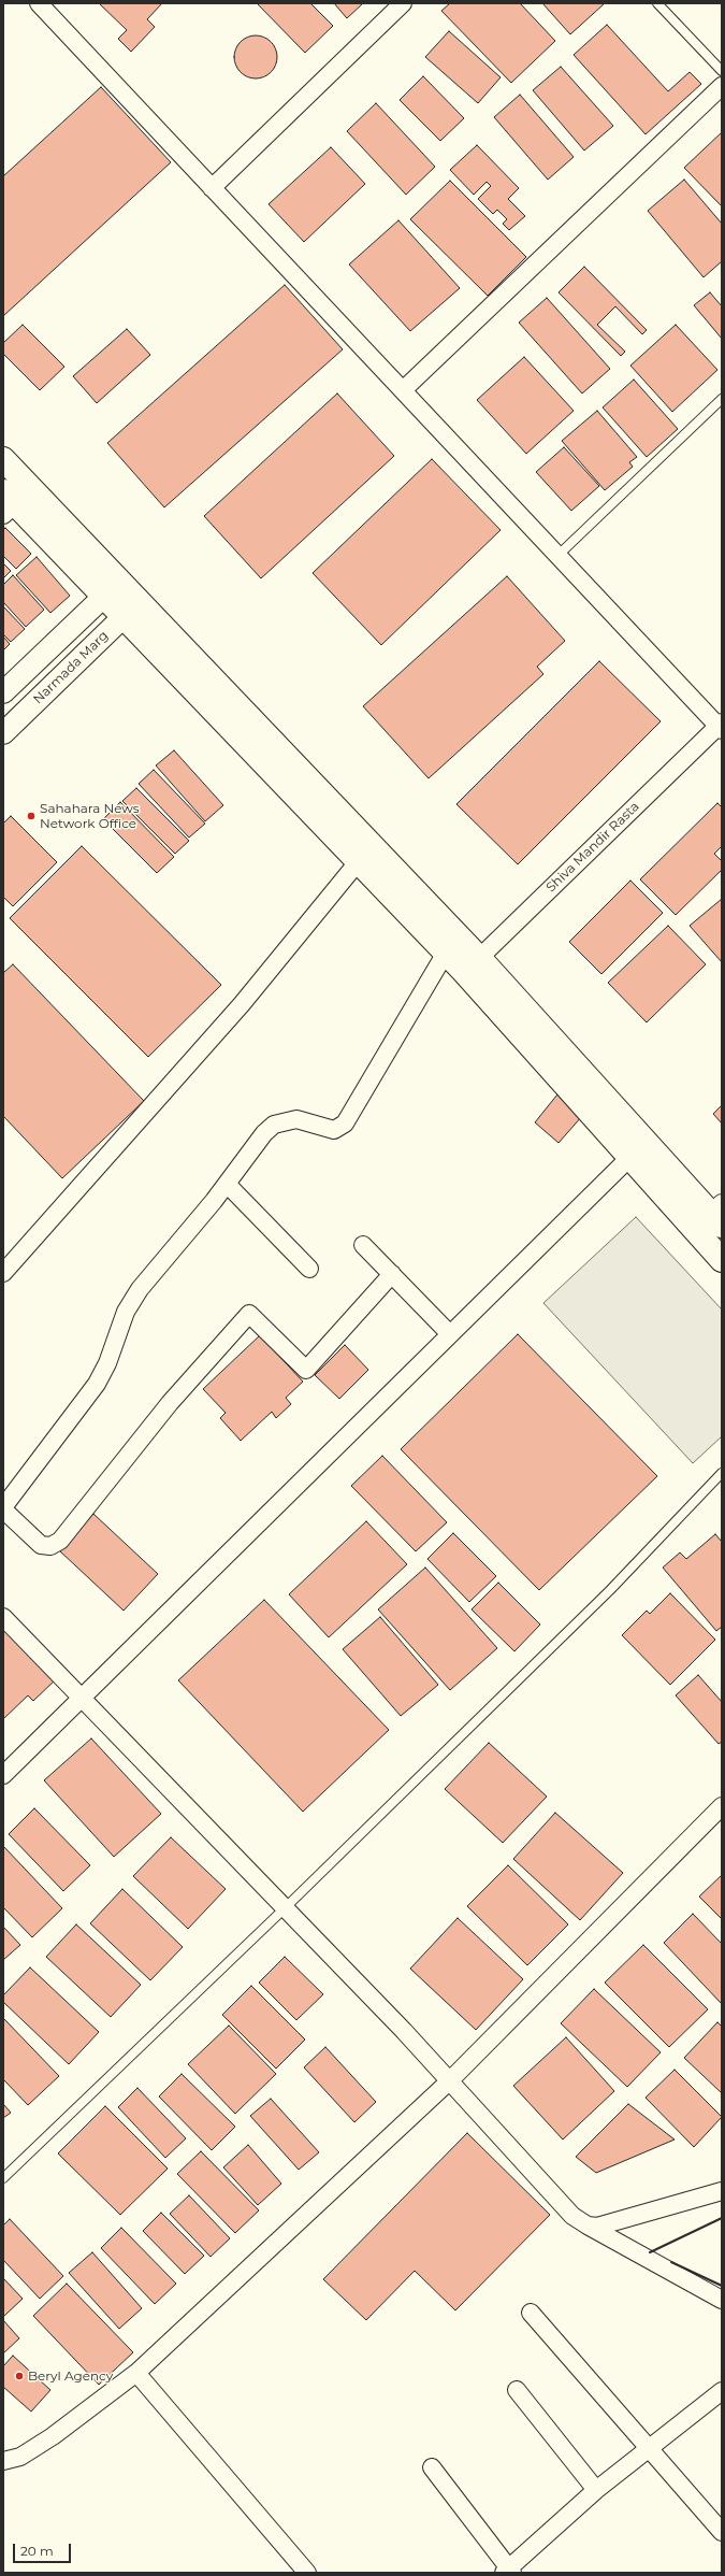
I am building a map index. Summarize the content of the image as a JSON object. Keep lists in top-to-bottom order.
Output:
{
  "streets": {
    "street": ["Narmada Marg", "Shiva Mandir Rasta"]
  },
  "places": ["Sahahara News Network Office", "Beryl Agency"],
  "scale_bar": "20 m"
}
